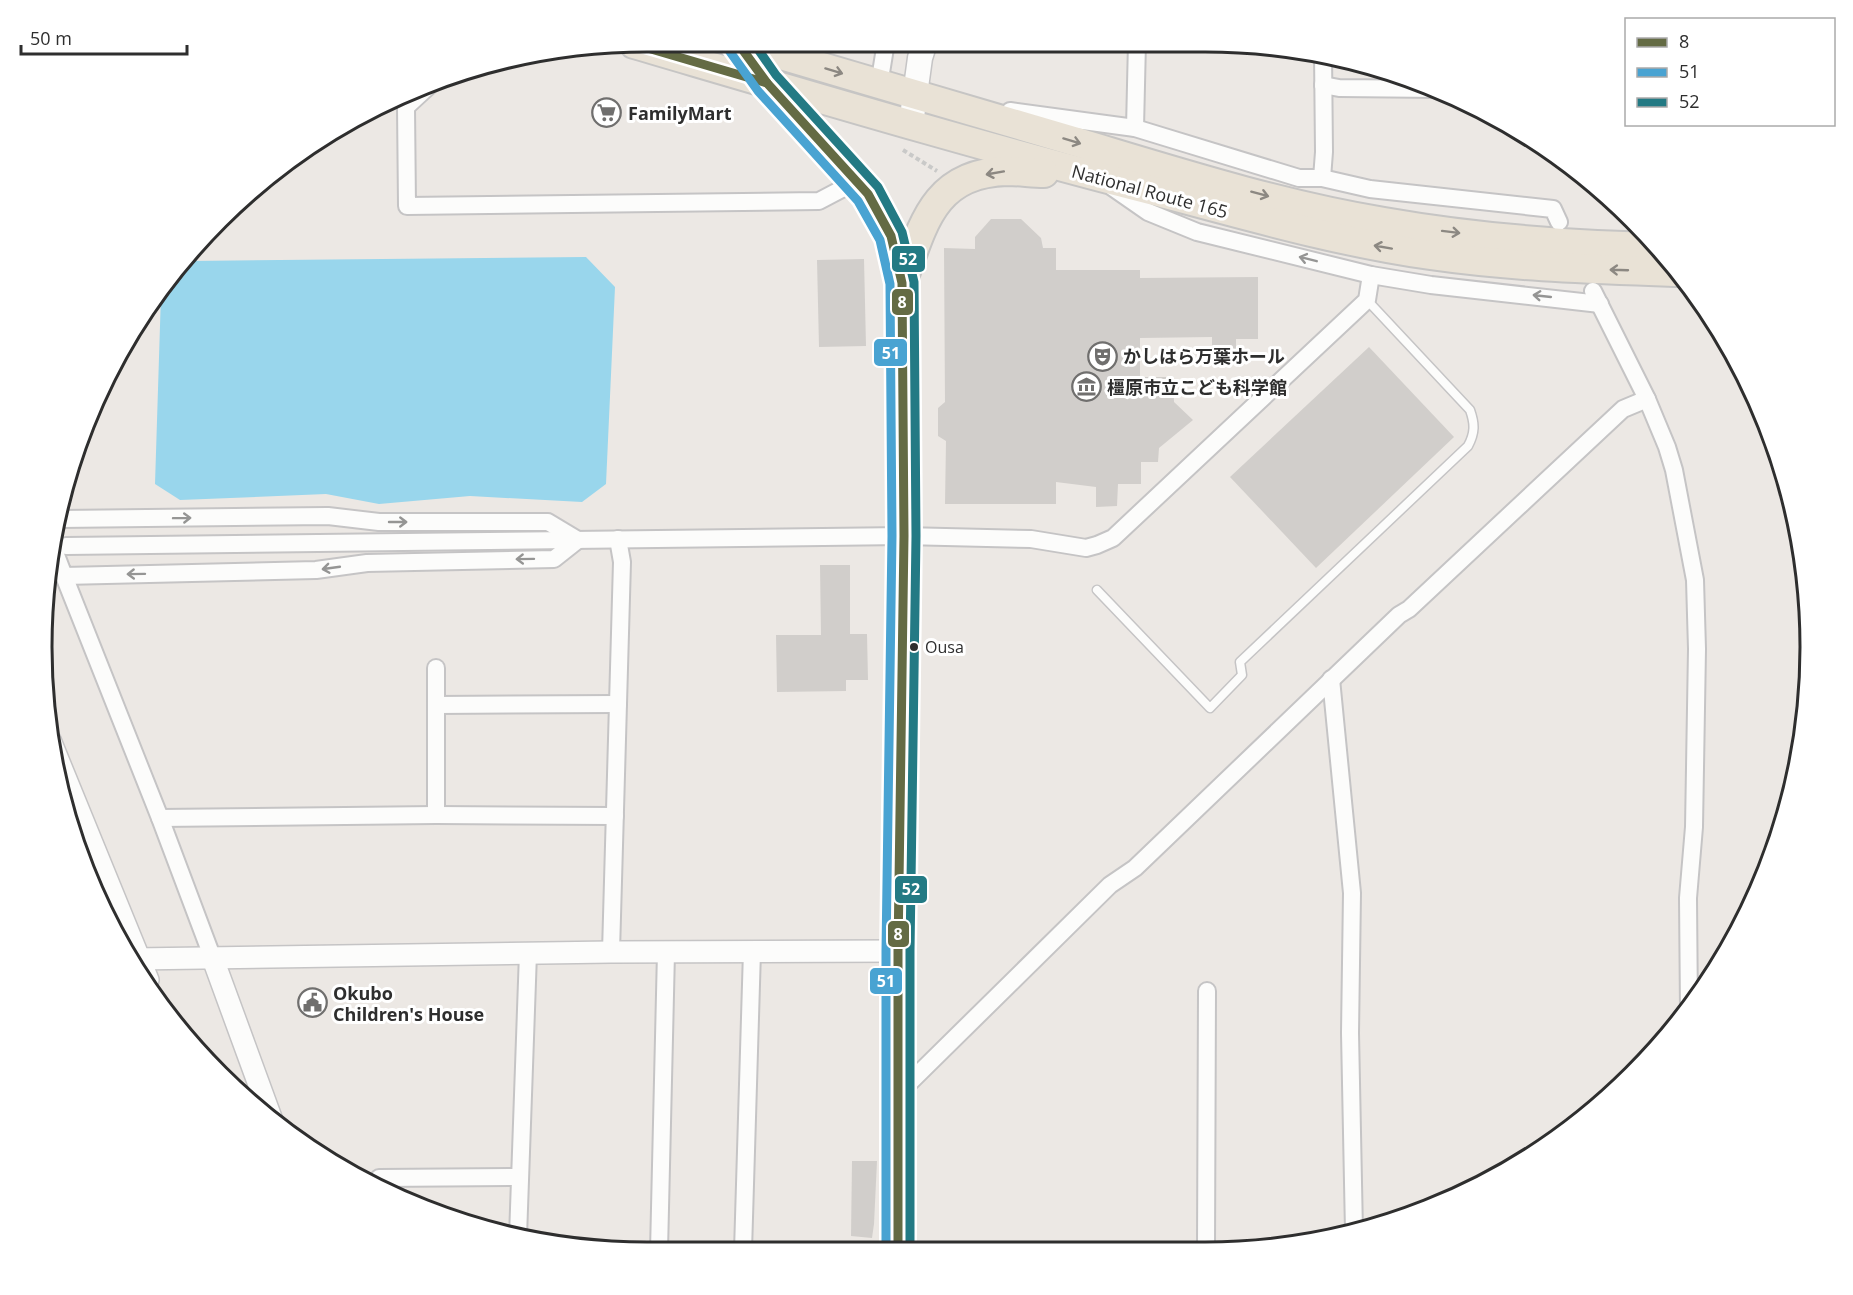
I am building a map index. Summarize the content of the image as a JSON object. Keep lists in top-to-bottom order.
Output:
{
  "streets": {
    "highway": ["National Route 165"]
  },
  "places": {
    "supermarket": ["FamilyMart"],
    "theatre": ["かしはら万葉ホール"],
    "museum": ["橿原市立こども科学館"],
    "other": ["Ousa"],
    "public building": ["Okubo Children's House"]
  },
  "lines": ["transit line 8", "transit line 51", "transit line 52"],
  "legend": ["8", "51", "52"],
  "scale_bar": "50 m"
}
